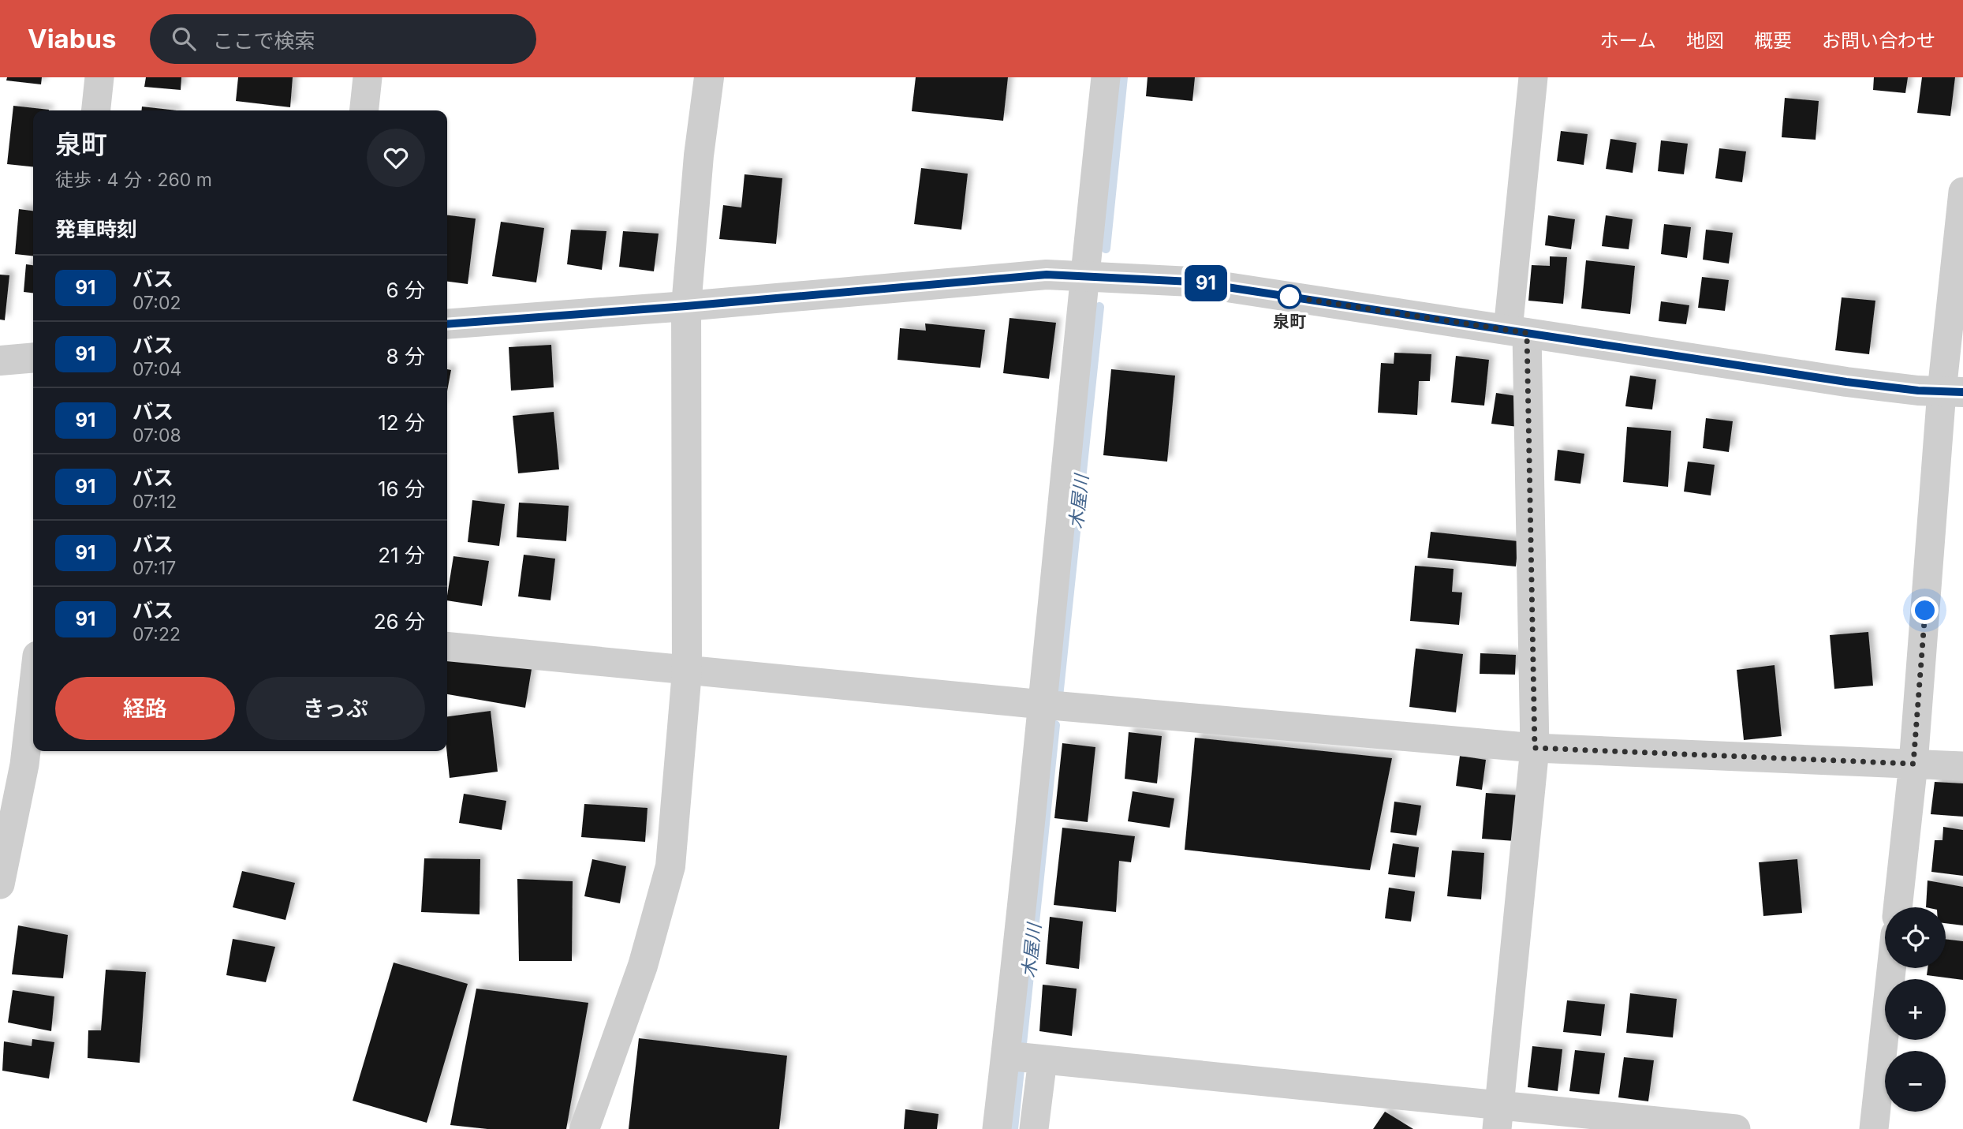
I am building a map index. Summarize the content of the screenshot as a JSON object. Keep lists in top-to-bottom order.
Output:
{
  "water": ["木屋川"],
  "places": ["泉町"],
  "lines": ["bus line 91"],
  "page": {
    "header": "Viabus",
    "search": "ここで検索",
    "nav": [
      "ホーム",
      "地図",
      "概要",
      "お問い合わせ"
    ],
    "on_map": "91",
    "heading": [
      ["泉町", "徒歩 · 4 分 · 260 m"],
      "発車時刻"
    ],
    "list": [
      {
        "mark": "91",
        "name": "バス",
        "note": "07:02",
        "value": "6 分"
      },
      {
        "mark": "91",
        "name": "バス",
        "note": "07:04",
        "value": "8 分"
      },
      {
        "mark": "91",
        "name": "バス",
        "note": "07:08",
        "value": "12 分"
      },
      {
        "mark": "91",
        "name": "バス",
        "note": "07:12",
        "value": "16 分"
      },
      {
        "mark": "91",
        "name": "バス",
        "note": "07:17",
        "value": "21 分"
      },
      {
        "mark": "91",
        "name": "バス",
        "note": "07:22",
        "value": "26 分"
      }
    ],
    "buttons": ["経路", "きっぷ"],
    "map_buttons": ["+", "−"]
  }
}
